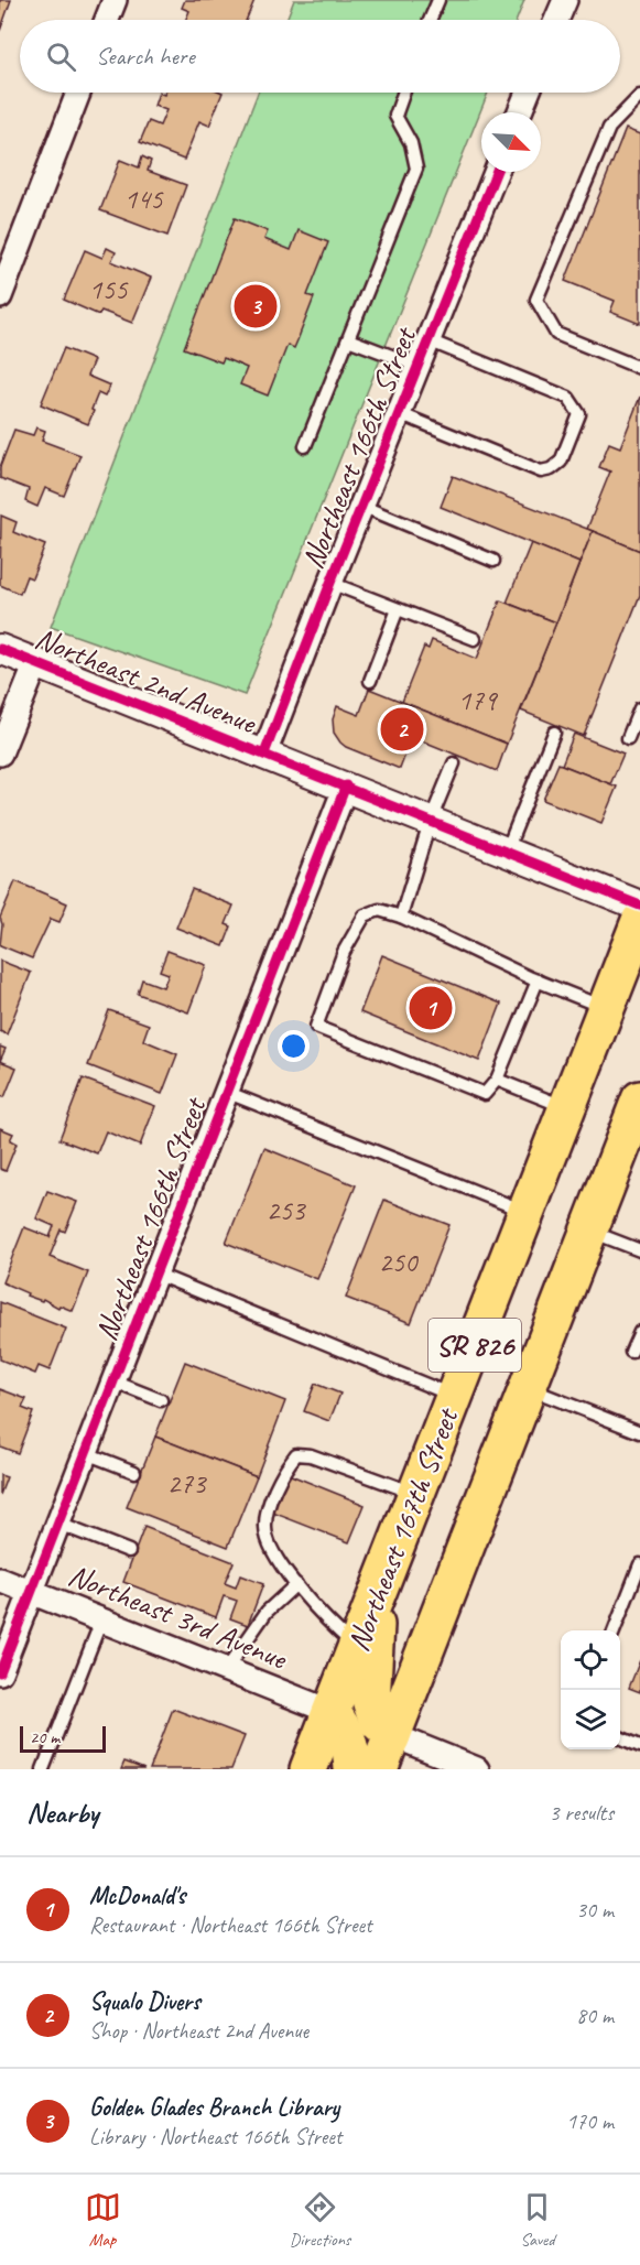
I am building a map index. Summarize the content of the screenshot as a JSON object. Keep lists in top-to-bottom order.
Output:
{
  "streets": {
    "main road": ["SR 826", "Northeast 167th Street"],
    "street": ["Northeast 166th Street", "Northeast 2nd Avenue", "Northeast 3rd Avenue"]
  },
  "crossings": [
    ["Northeast 166th Street", "Northeast 2nd Avenue"],
    ["Northeast 166th Street", "Northeast 3rd Avenue"],
    ["Northeast 167th Street", "Northeast 3rd Avenue"]
  ],
  "house_numbers": [
    "145",
    "155",
    "179",
    "253",
    "250",
    "273"
  ],
  "scale_bar": "20 m",
  "north": "bottom right",
  "page": {
    "search": "Search here",
    "pins": ["3", "2", "1"],
    "scale": "20 m",
    "heading": ["Nearby", "3 results"],
    "list": [
      {
        "mark": "1",
        "name": "McDonald's",
        "note": "Restaurant · Northeast 166th Street",
        "value": "30 m"
      },
      {
        "mark": "2",
        "name": "Squalo Divers",
        "note": "Shop · Northeast 2nd Avenue",
        "value": "80 m"
      },
      {
        "mark": "3",
        "name": "Golden Glades Branch Library",
        "note": "Library · Northeast 166th Street",
        "value": "170 m"
      }
    ],
    "nav": ["Map", "Directions", "Saved"]
  }
}
